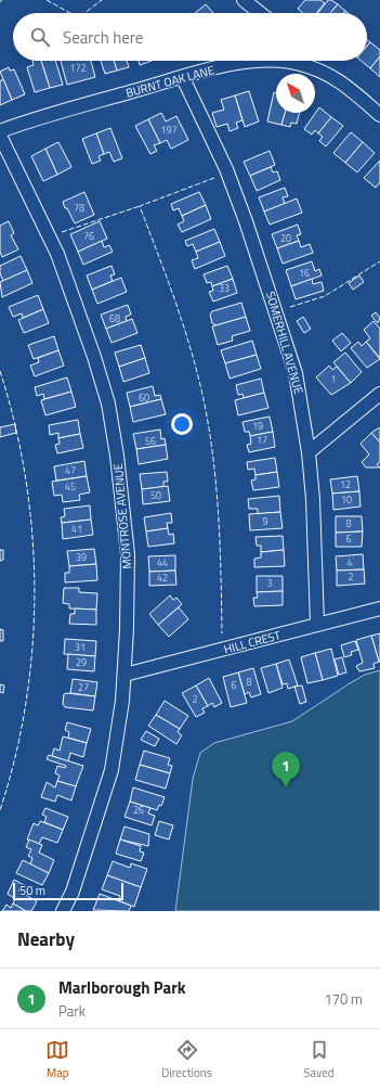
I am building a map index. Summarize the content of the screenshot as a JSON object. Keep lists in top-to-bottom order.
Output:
{
  "streets": {
    "street": [
      "BURNT OAK LANE",
      "SOMERHILL AVENUE",
      "MONTROSE AVENUE",
      "HILL CREST"
    ]
  },
  "crossings": [
    ["BURNT OAK LANE", "SOMERHILL AVENUE"],
    ["SOMERHILL AVENUE", "HILL CREST"],
    ["MONTROSE AVENUE", "HILL CREST"]
  ],
  "house_numbers": [
    "172",
    "197",
    "78",
    "76",
    "20",
    "16",
    "33",
    "68",
    "1",
    "60",
    "19",
    "17",
    "56",
    "47",
    "12",
    "45",
    "50",
    "10",
    "9",
    "8",
    "41",
    "6",
    "39",
    "44",
    "4",
    "2",
    "42",
    "3",
    "31",
    "29",
    "8",
    "6",
    "27",
    "2",
    "26"
  ],
  "scale_bar": "50 m",
  "north": "top left",
  "page": {
    "search": "Search here",
    "pins": "1",
    "scale": "50 m",
    "heading": "Nearby",
    "list": [
      {
        "mark": "1",
        "name": "Marlborough Park",
        "note": "Park",
        "value": "170 m"
      }
    ],
    "nav": ["Map", "Directions", "Saved"]
  }
}
